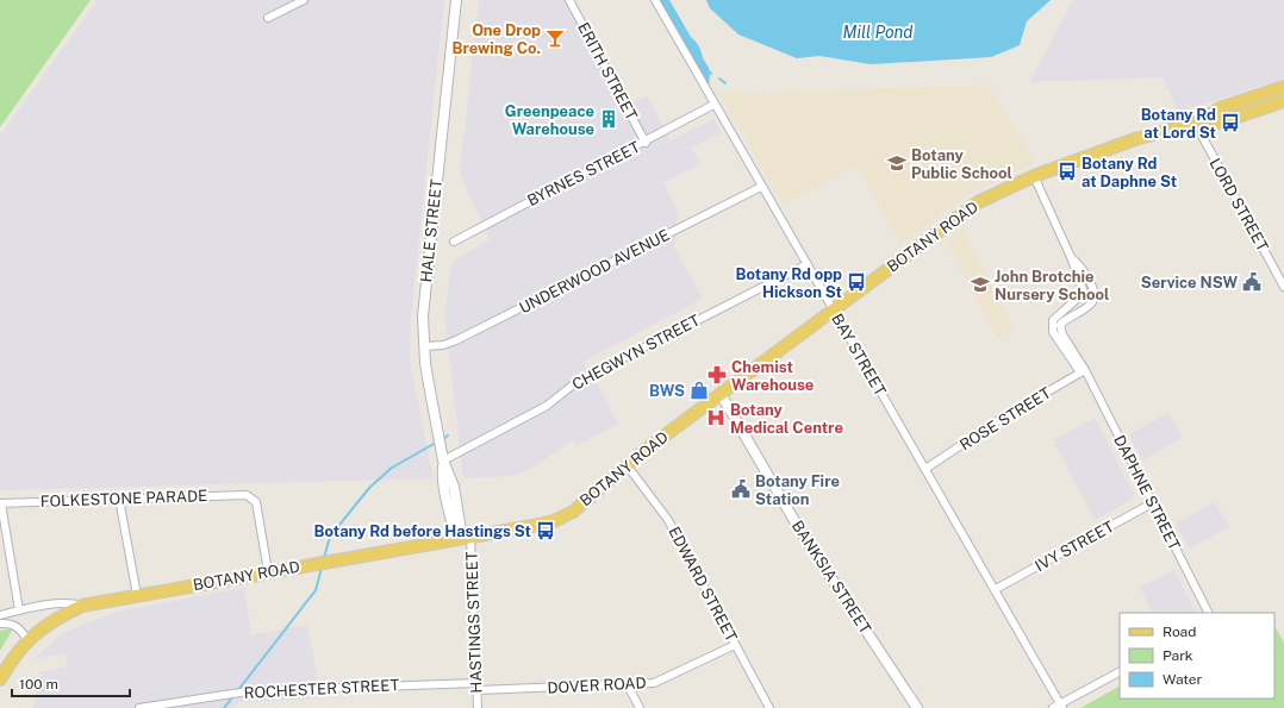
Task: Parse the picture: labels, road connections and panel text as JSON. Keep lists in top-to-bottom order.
{
  "streets": {
    "main road": ["BOTANY ROAD"],
    "street": [
      "ERITH STREET",
      "BYRNES STREET",
      "LORD STREET",
      "HALE STREET",
      "UNDERWOOD AVENUE",
      "CHEGWYN STREET",
      "BAY STREET",
      "ROSE STREET",
      "DAPHNE STREET",
      "FOLKESTONE PARADE",
      "IVY STREET",
      "BANKSIA STREET",
      "EDWARD STREET",
      "HASTINGS STREET",
      "DOVER ROAD",
      "ROCHESTER STREET"
    ]
  },
  "crossings": [
    ["ERITH STREET", "BYRNES STREET"],
    ["BYRNES STREET", "BAY STREET"],
    ["LORD STREET", "BOTANY ROAD"],
    ["HALE STREET", "BOTANY ROAD"],
    ["HALE STREET", "UNDERWOOD AVENUE"],
    ["HALE STREET", "CHEGWYN STREET"],
    ["HALE STREET", "HASTINGS STREET"],
    ["BOTANY ROAD", "BAY STREET"],
    ["BOTANY ROAD", "DAPHNE STREET"],
    ["BOTANY ROAD", "FOLKESTONE PARADE"],
    ["BOTANY ROAD", "BANKSIA STREET"],
    ["BOTANY ROAD", "EDWARD STREET"],
    ["BOTANY ROAD", "HASTINGS STREET"],
    ["UNDERWOOD AVENUE", "BAY STREET"],
    ["CHEGWYN STREET", "BAY STREET"],
    ["BAY STREET", "ROSE STREET"],
    ["BAY STREET", "IVY STREET"],
    ["ROSE STREET", "DAPHNE STREET"],
    ["DAPHNE STREET", "IVY STREET"],
    ["EDWARD STREET", "DOVER ROAD"],
    ["HASTINGS STREET", "DOVER ROAD"],
    ["HASTINGS STREET", "ROCHESTER STREET"],
    ["DOVER ROAD", "ROCHESTER STREET"]
  ],
  "water": ["Mill Pond"],
  "places": {
    "bar": ["One Drop Brewing Co."],
    "building": ["Greenpeace Warehouse"],
    "bus stop": [
      "Botany Rd at Lord St",
      "Botany Rd at Daphne St",
      "Botany Rd opp Hickson St",
      "Botany Rd before Hastings St"
    ],
    "school or university": ["Botany Public School", "John Brotchie Nursery School"],
    "public building": ["Service NSW", "Botany Fire Station"],
    "pharmacy": ["Chemist Warehouse"],
    "shop": ["BWS"],
    "hospital": ["Botany Medical Centre"]
  },
  "legend": ["Road", "Park", "Water"],
  "scale_bar": "100 m"
}
